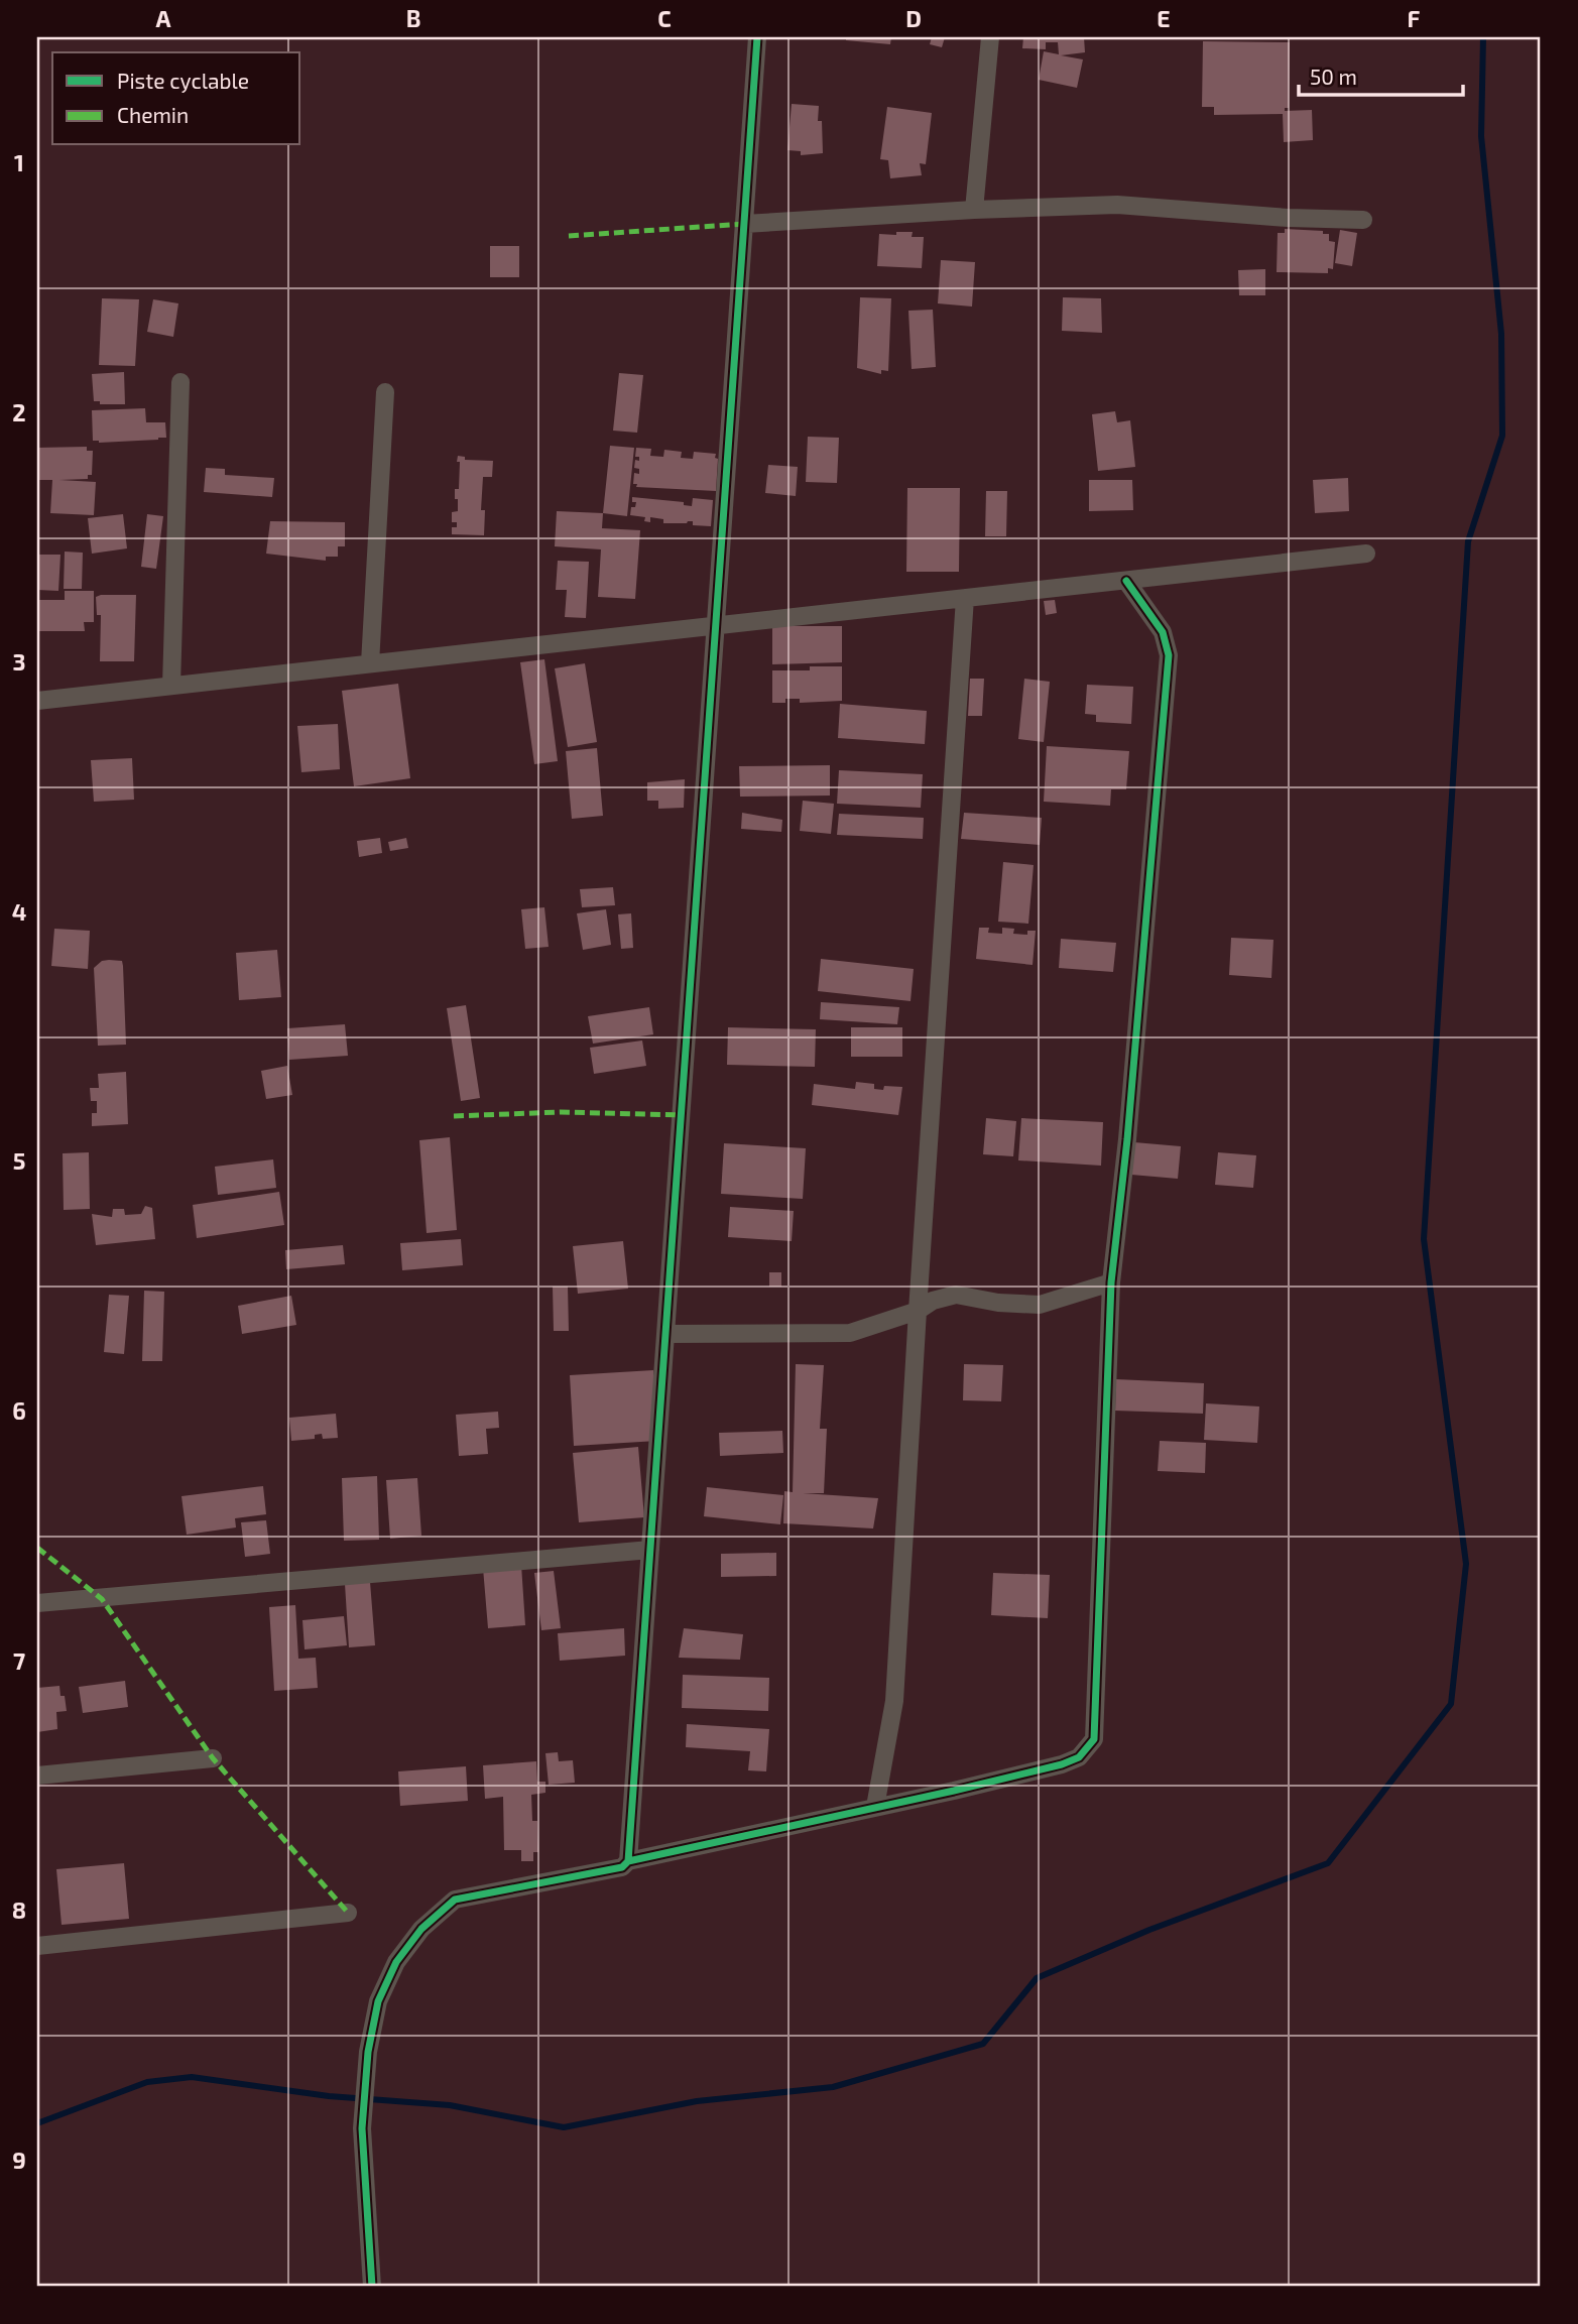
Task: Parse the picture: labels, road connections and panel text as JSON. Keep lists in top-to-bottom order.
{
  "legend": ["Piste cyclable", "Chemin"],
  "scale_bar": "50 m",
  "grid": {
    "columns": [
      "A",
      "B",
      "C",
      "D",
      "E",
      "F"
    ],
    "rows": [
      "1",
      "2",
      "3",
      "4",
      "5",
      "6",
      "7",
      "8",
      "9"
    ]
  }
}
